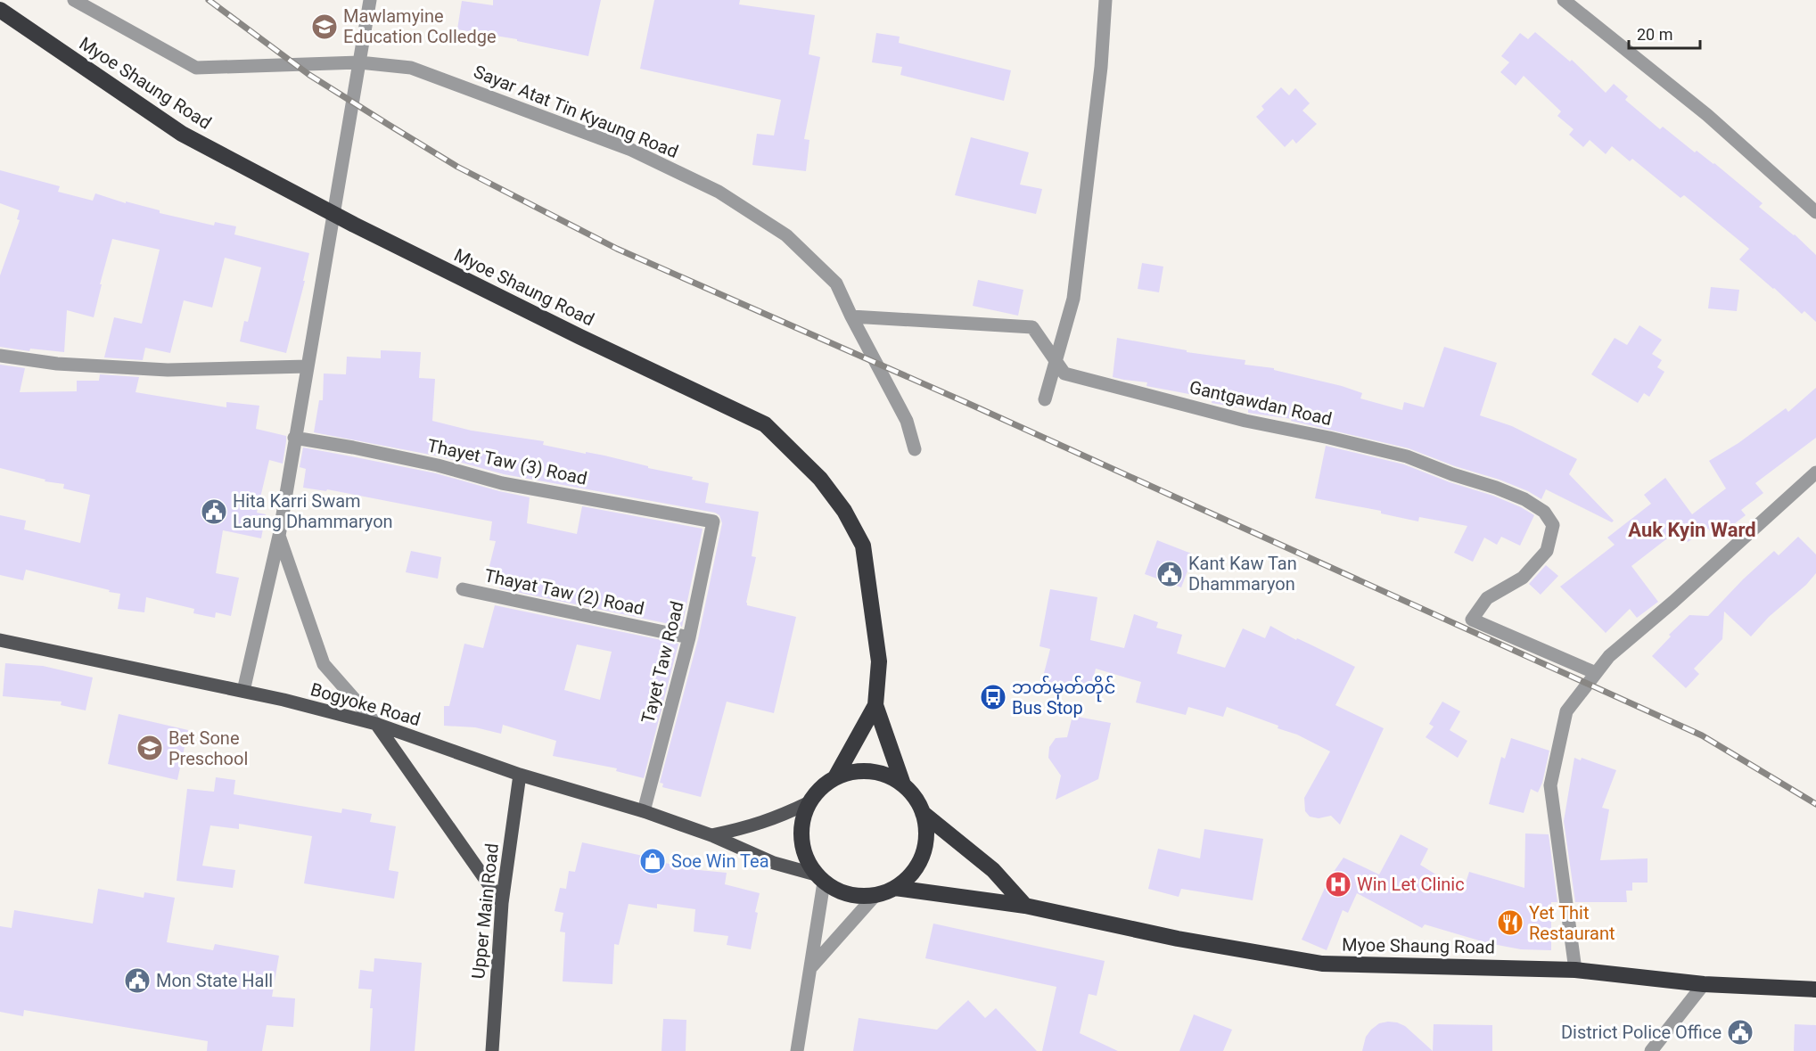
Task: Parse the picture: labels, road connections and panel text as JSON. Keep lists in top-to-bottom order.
{
  "streets": {
    "highway": ["Myoe Shaung Road"],
    "main road": ["Bogyoke Road", "Upper Main Road"],
    "street": [
      "Sayar Atat Tin Kyaung Road",
      "Gantgawdan Road",
      "Thayet Taw (3) Road",
      "Thayat Taw (2) Road",
      "Tayet Taw Road"
    ]
  },
  "crossings": [
    ["Myoe Shaung Road", "Bogyoke Road"],
    ["Sayar Atat Tin Kyaung Road", "Gantgawdan Road"],
    ["Thayet Taw (3) Road", "Tayet Taw Road"],
    ["Thayat Taw (2) Road", "Tayet Taw Road"],
    ["Tayet Taw Road", "Bogyoke Road"],
    ["Bogyoke Road", "Upper Main Road"]
  ],
  "districts": ["Auk Kyin Ward"],
  "places": {
    "school or university": ["Mawlamyine Education Colledge", "Bet Sone Preschool"],
    "public building": [
      "Hita Karri Swam Laung Dhammaryon",
      "Kant Kaw Tan Dhammaryon",
      "Mon State Hall",
      "District Police Office"
    ],
    "bus stop": ["ဘတ်မှတ်တိုင် Bus Stop"],
    "shop": ["Soe Win Tea"],
    "hospital": ["Win Let Clinic"],
    "restaurant": ["Yet Thit Restaurant"]
  },
  "scale_bar": "20 m"
}
